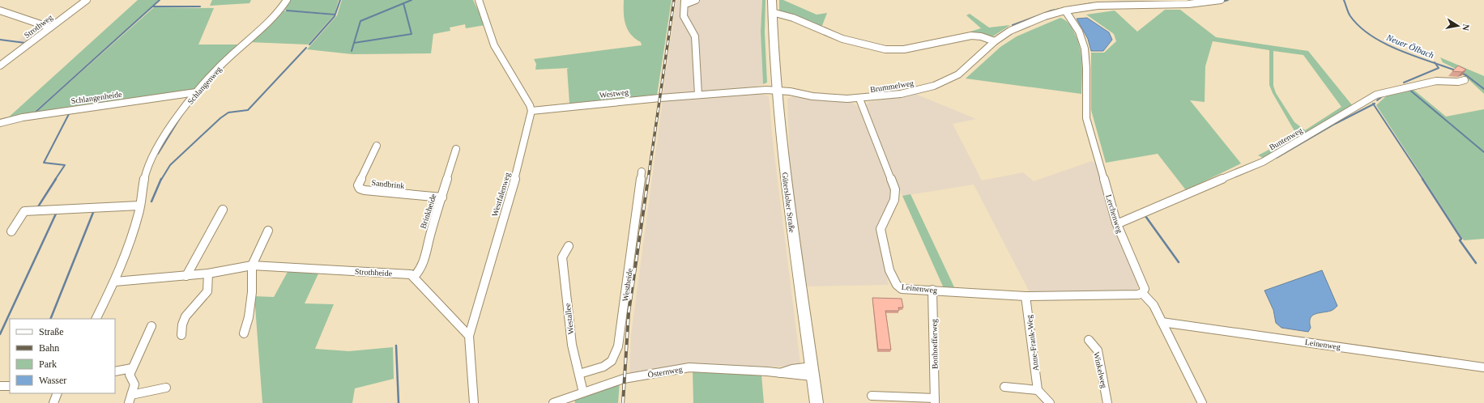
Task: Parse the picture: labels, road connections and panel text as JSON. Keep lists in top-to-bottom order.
{
  "streets": {
    "main road": ["Gütersloher Straße"],
    "street": [
      "Strothweg",
      "Schlangenweg",
      "Brummelweg",
      "Westweg",
      "Schlangenheide",
      "Buntenweg",
      "Sandbrink",
      "Westfalenweg",
      "Brinkheide",
      "Lerchenweg",
      "Strothheide",
      "Westheide",
      "Leinenweg",
      "Westallee",
      "Anne-Frank-Weg",
      "Bonhoefferweg",
      "Winkelweg",
      "Östernweg"
    ]
  },
  "crossings": [
    ["Schlangenweg", "Schlangenheide"],
    ["Schlangenweg", "Strothheide"],
    ["Brummelweg", "Westweg"],
    ["Brummelweg", "Gütersloher Straße"],
    ["Brummelweg", "Lerchenweg"],
    ["Brummelweg", "Leinenweg"],
    ["Westweg", "Westfalenweg"],
    ["Westweg", "Gütersloher Straße"],
    ["Buntenweg", "Lerchenweg"],
    ["Sandbrink", "Brinkheide"],
    ["Gütersloher Straße", "Östernweg"],
    ["Brinkheide", "Strothheide"],
    ["Lerchenweg", "Leinenweg"],
    ["Westheide", "Westallee"],
    ["Leinenweg", "Anne-Frank-Weg"],
    ["Leinenweg", "Bonhoefferweg"],
    ["Westallee", "Östernweg"]
  ],
  "water": ["Neuer Ölbach"],
  "legend": [
    "Straße",
    "Bahn",
    "Park",
    "Wasser"
  ],
  "north": "right"
}
